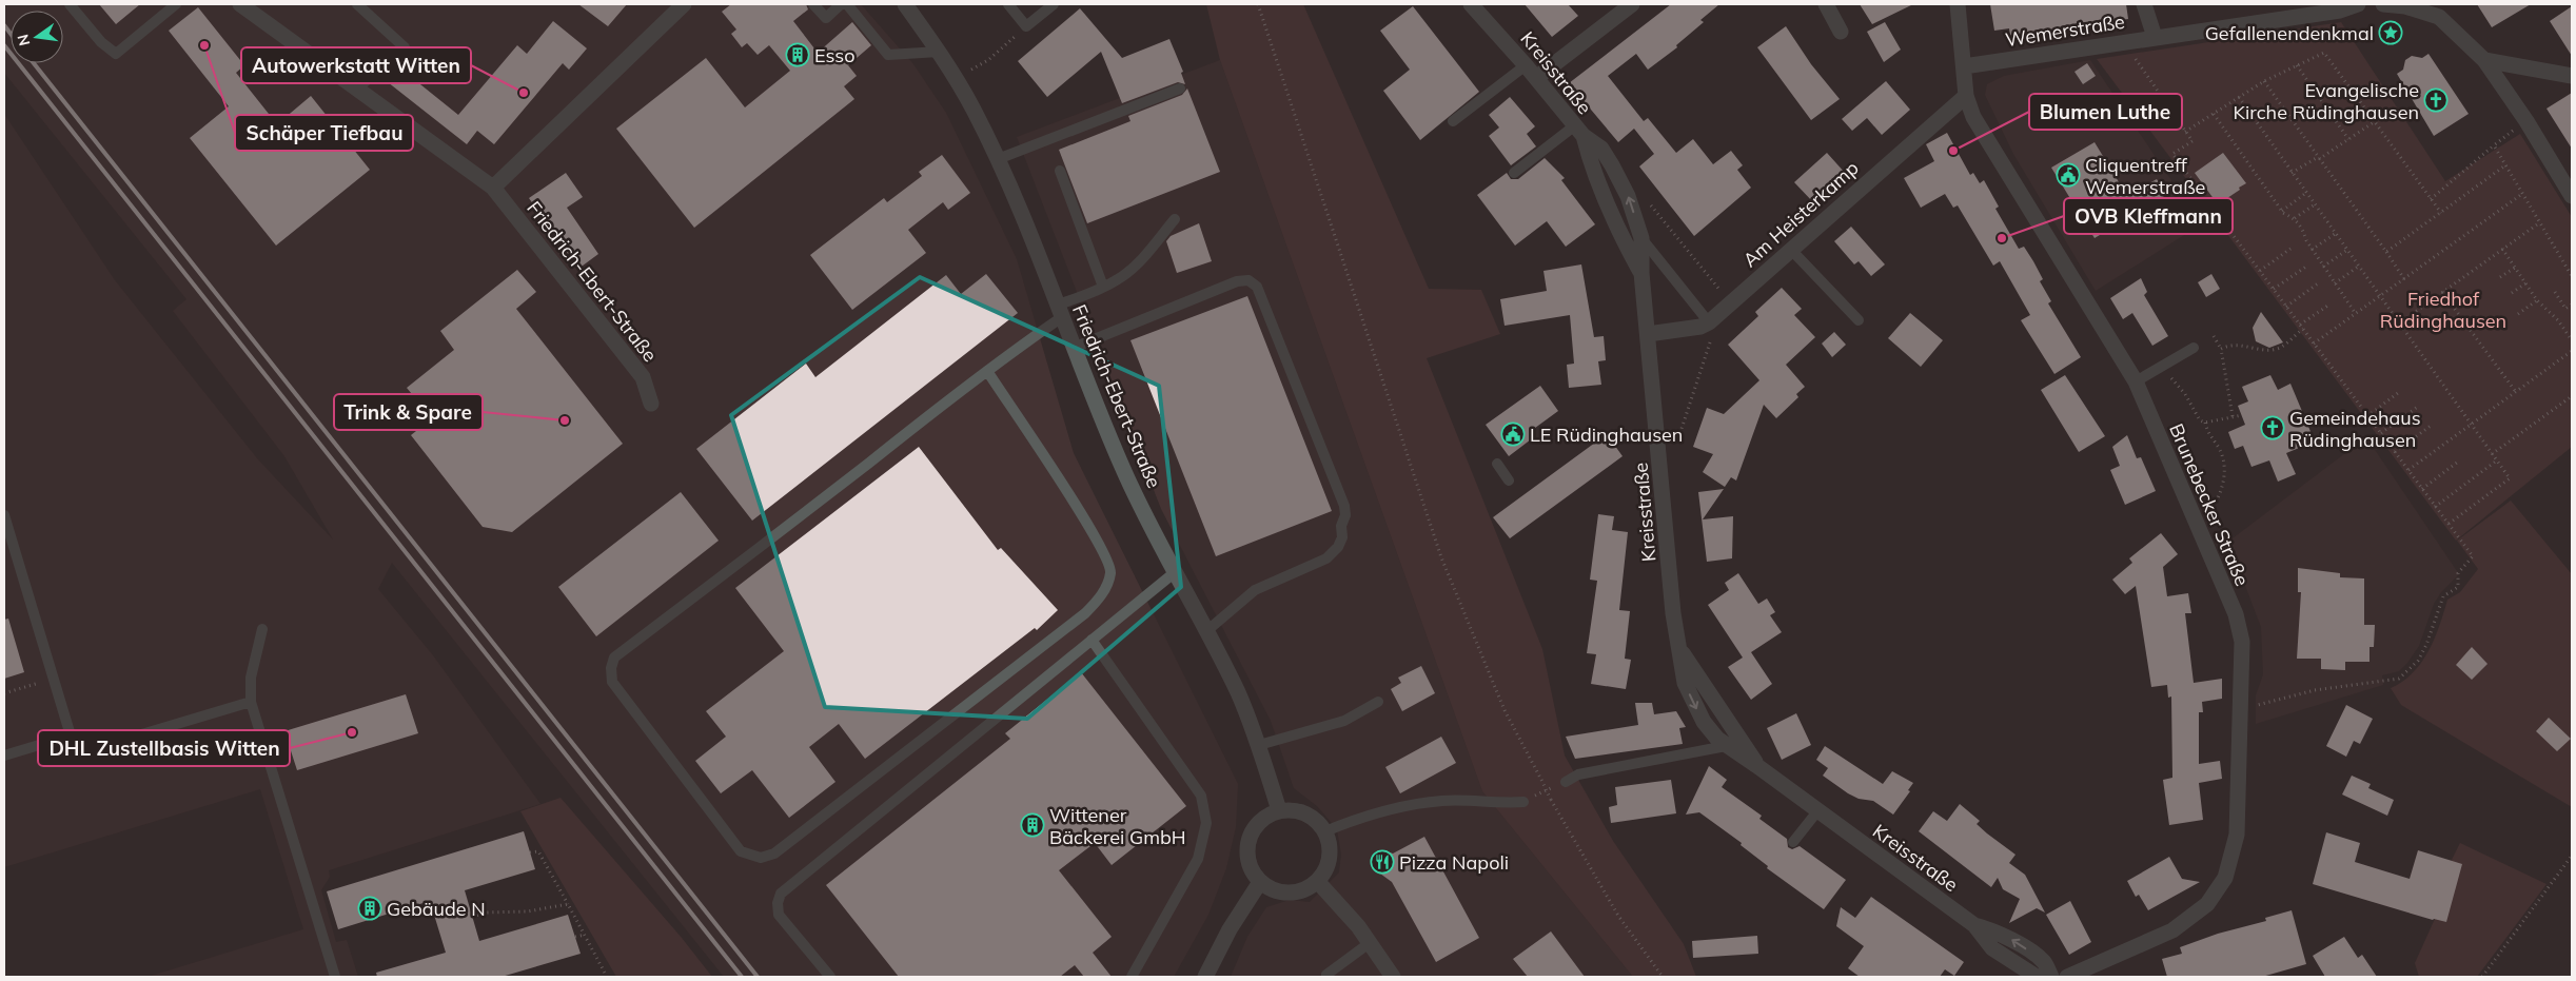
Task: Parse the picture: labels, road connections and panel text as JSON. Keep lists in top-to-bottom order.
{
  "streets": {
    "street": [
      "Wemerstraße",
      "Kreisstraße",
      "Am Heisterkamp",
      "Friedrich-Ebert-Straße",
      "Brunebecker Straße"
    ]
  },
  "crossings": [
    ["Wemerstraße", "Brunebecker Straße"],
    ["Am Heisterkamp", "Brunebecker Straße"]
  ],
  "parks": ["Friedhof Rüdinghausen"],
  "places": {
    "place": ["Gefallenendenkmal"],
    "other": [
      "Schäper Tiefbau",
      "Autowerkstatt Witten",
      "Blumen Luthe",
      "OVB Kleffmann",
      "Trink & Spare",
      "DHL Zustellbasis Witten"
    ],
    "building": ["Esso", "Wittener Bäckerei GmbH", "Gebäude N"],
    "church": ["Evangelische Kirche Rüdinghausen", "Gemeindehaus Rüdinghausen"],
    "public building": ["Cliquentreff Wemerstraße", "LE Rüdinghausen"],
    "restaurant": ["Pizza Napoli"]
  },
  "north": "left"
}
